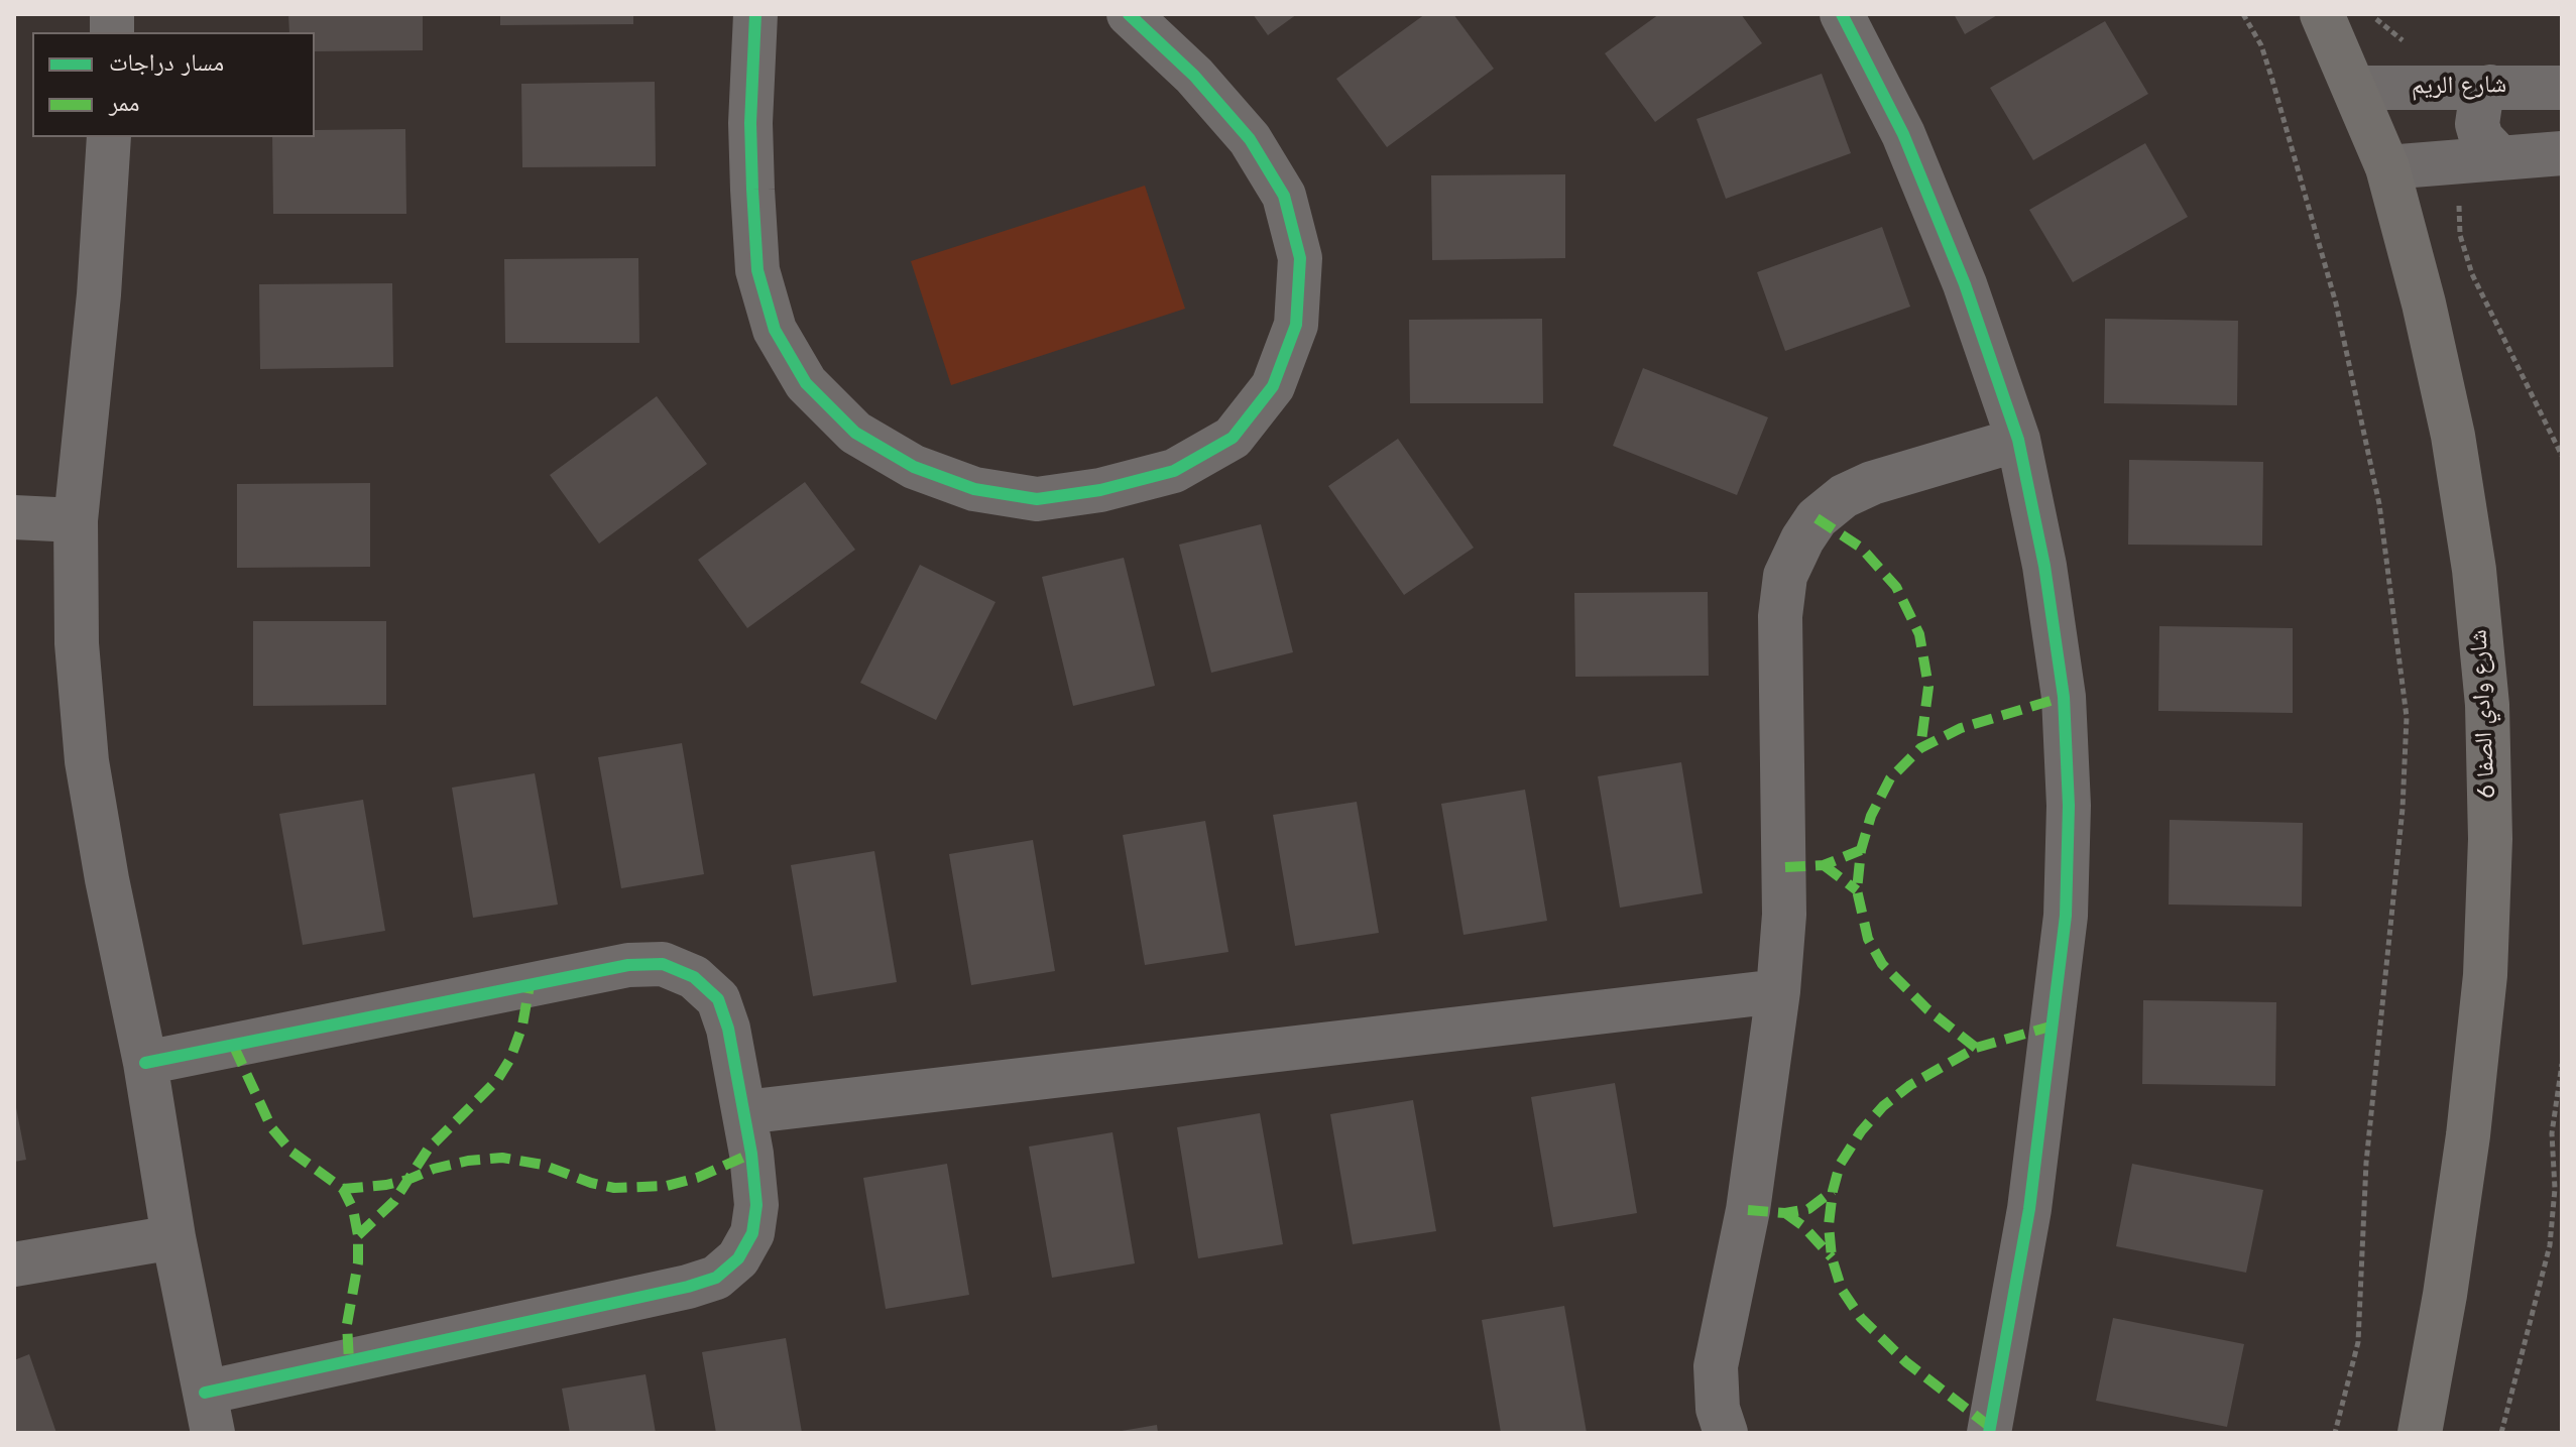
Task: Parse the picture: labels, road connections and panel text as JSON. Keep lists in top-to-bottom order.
{
  "streets": {
    "main road": ["شارع وادي الصفا 6"],
    "street": ["شارع الريم"]
  },
  "crossings": [
    ["شارع الريم", "شارع وادي الصفا 6"]
  ],
  "legend": ["مسار دراجات", "ممر"]
}
